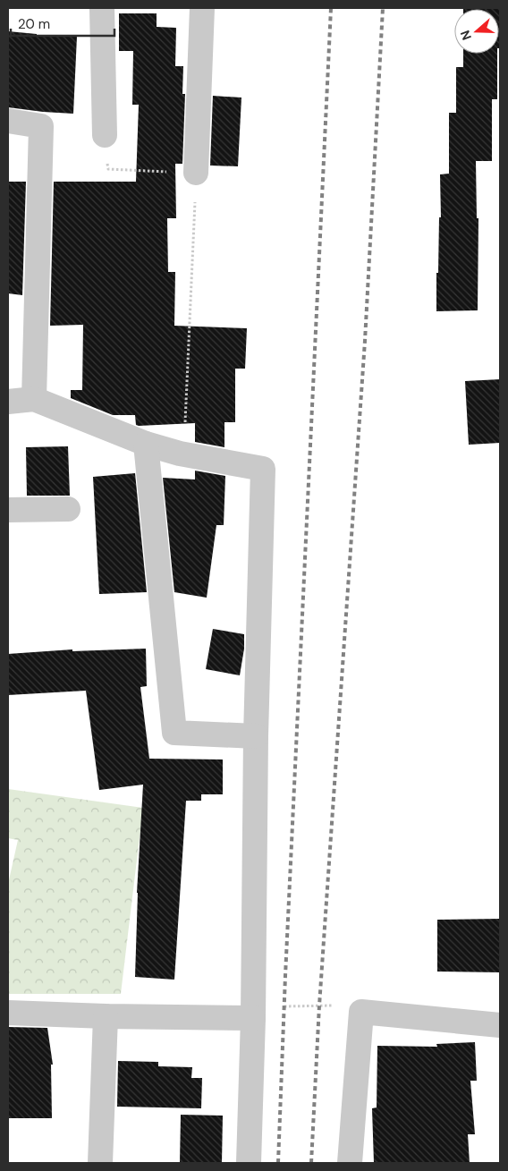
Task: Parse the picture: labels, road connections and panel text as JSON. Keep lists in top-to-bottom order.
{
  "scale_bar": "20 m",
  "north": "left"
}
